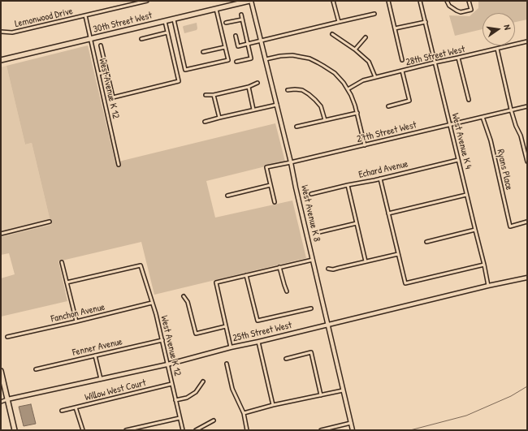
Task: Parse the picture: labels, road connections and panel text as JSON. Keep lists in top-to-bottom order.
{
  "streets": {
    "main road": ["30th Street West"],
    "street": [
      "Lemonwood Drive",
      "28th Street West",
      "West Avenue K 12",
      "27th Street West",
      "West Avenue K 4",
      "Echard Avenue",
      "Ryans Place",
      "West Avenue K 8",
      "Fanchon Avenue",
      "25th Street West",
      "Fenner Avenue",
      "Willow West Court"
    ]
  },
  "crossings": [
    ["Lemonwood Drive", "West Avenue K 12"],
    ["30th Street West", "West Avenue K 12"],
    ["30th Street West", "West Avenue K 8"],
    ["28th Street West", "West Avenue K 4"],
    ["West Avenue K 12", "Fanchon Avenue"],
    ["West Avenue K 12", "25th Street West"],
    ["West Avenue K 12", "Fenner Avenue"],
    ["West Avenue K 12", "Willow West Court"],
    ["27th Street West", "West Avenue K 4"],
    ["27th Street West", "Ryans Place"],
    ["27th Street West", "West Avenue K 8"],
    ["West Avenue K 4", "Echard Avenue"],
    ["West Avenue K 4", "25th Street West"],
    ["West Avenue K 8", "25th Street West"]
  ],
  "north": "right"
}
